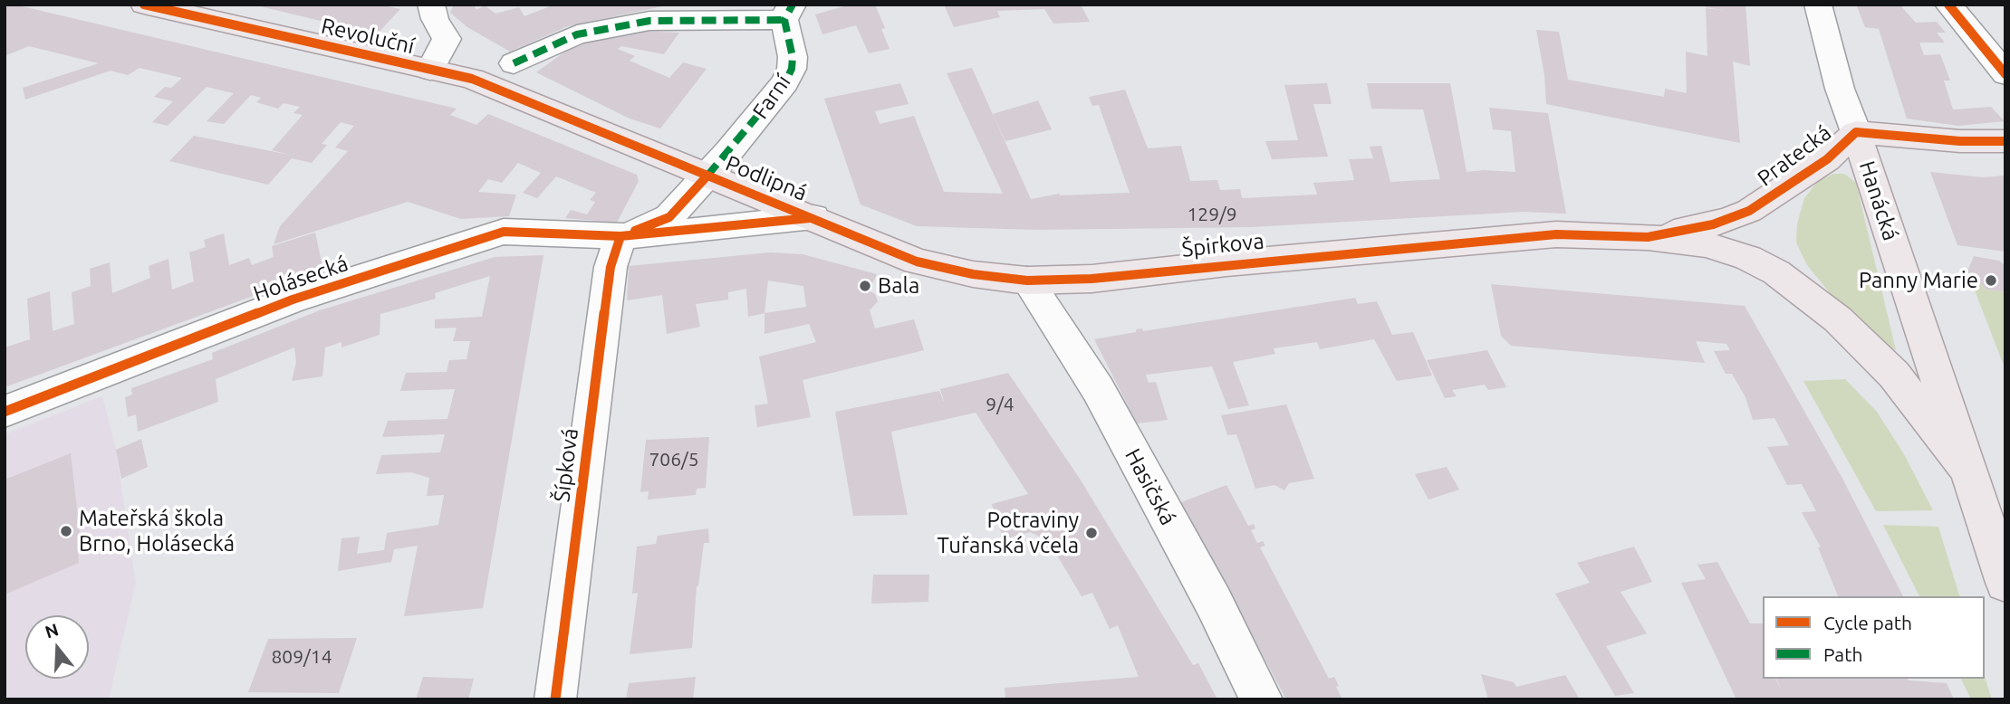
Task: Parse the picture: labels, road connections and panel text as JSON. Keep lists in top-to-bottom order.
{
  "streets": {
    "main road": [
      "Revoluční",
      "Pratecká",
      "Podlipná",
      "Hanácká",
      "Špirkova"
    ],
    "street": [
      "Farní",
      "Holásecká",
      "Šípková",
      "Hasičská"
    ]
  },
  "crossings": [
    ["Revoluční", "Podlipná"],
    ["Farní", "Podlipná"],
    ["Pratecká", "Hanácká"],
    ["Pratecká", "Špirkova"],
    ["Podlipná", "Špirkova"],
    ["Podlipná", "Holásecká"],
    ["Podlipná", "Šípková"],
    ["Hanácká", "Špirkova"],
    ["Špirkova", "Hasičská"],
    ["Holásecká", "Šípková"]
  ],
  "places": [
    "Panny Marie",
    "Bala",
    "Mateřská škola Brno, Holásecká",
    "Potraviny Tuřanská včela"
  ],
  "house_numbers": [
    "129/9",
    "9/4",
    "706/5",
    "809/14"
  ],
  "legend": ["Cycle path", "Path"],
  "north": "top"
}
